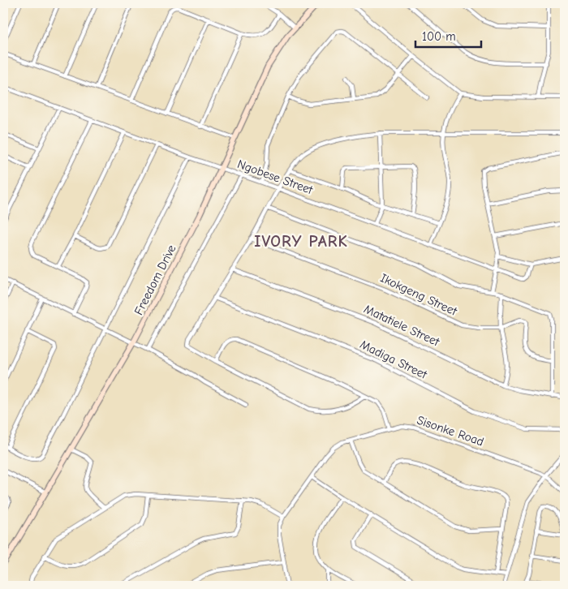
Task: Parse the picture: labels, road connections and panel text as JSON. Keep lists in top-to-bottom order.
{
  "streets": {
    "street": [
      "Ngobese Street",
      "Freedom Drive",
      "Ikokgeng Street",
      "Matatiele Street",
      "Madiga Street",
      "Sisonke Road"
    ]
  },
  "crossings": [
    ["Ngobese Street", "Freedom Drive"]
  ],
  "districts": ["IVORY PARK"],
  "scale_bar": "100 m"
}
